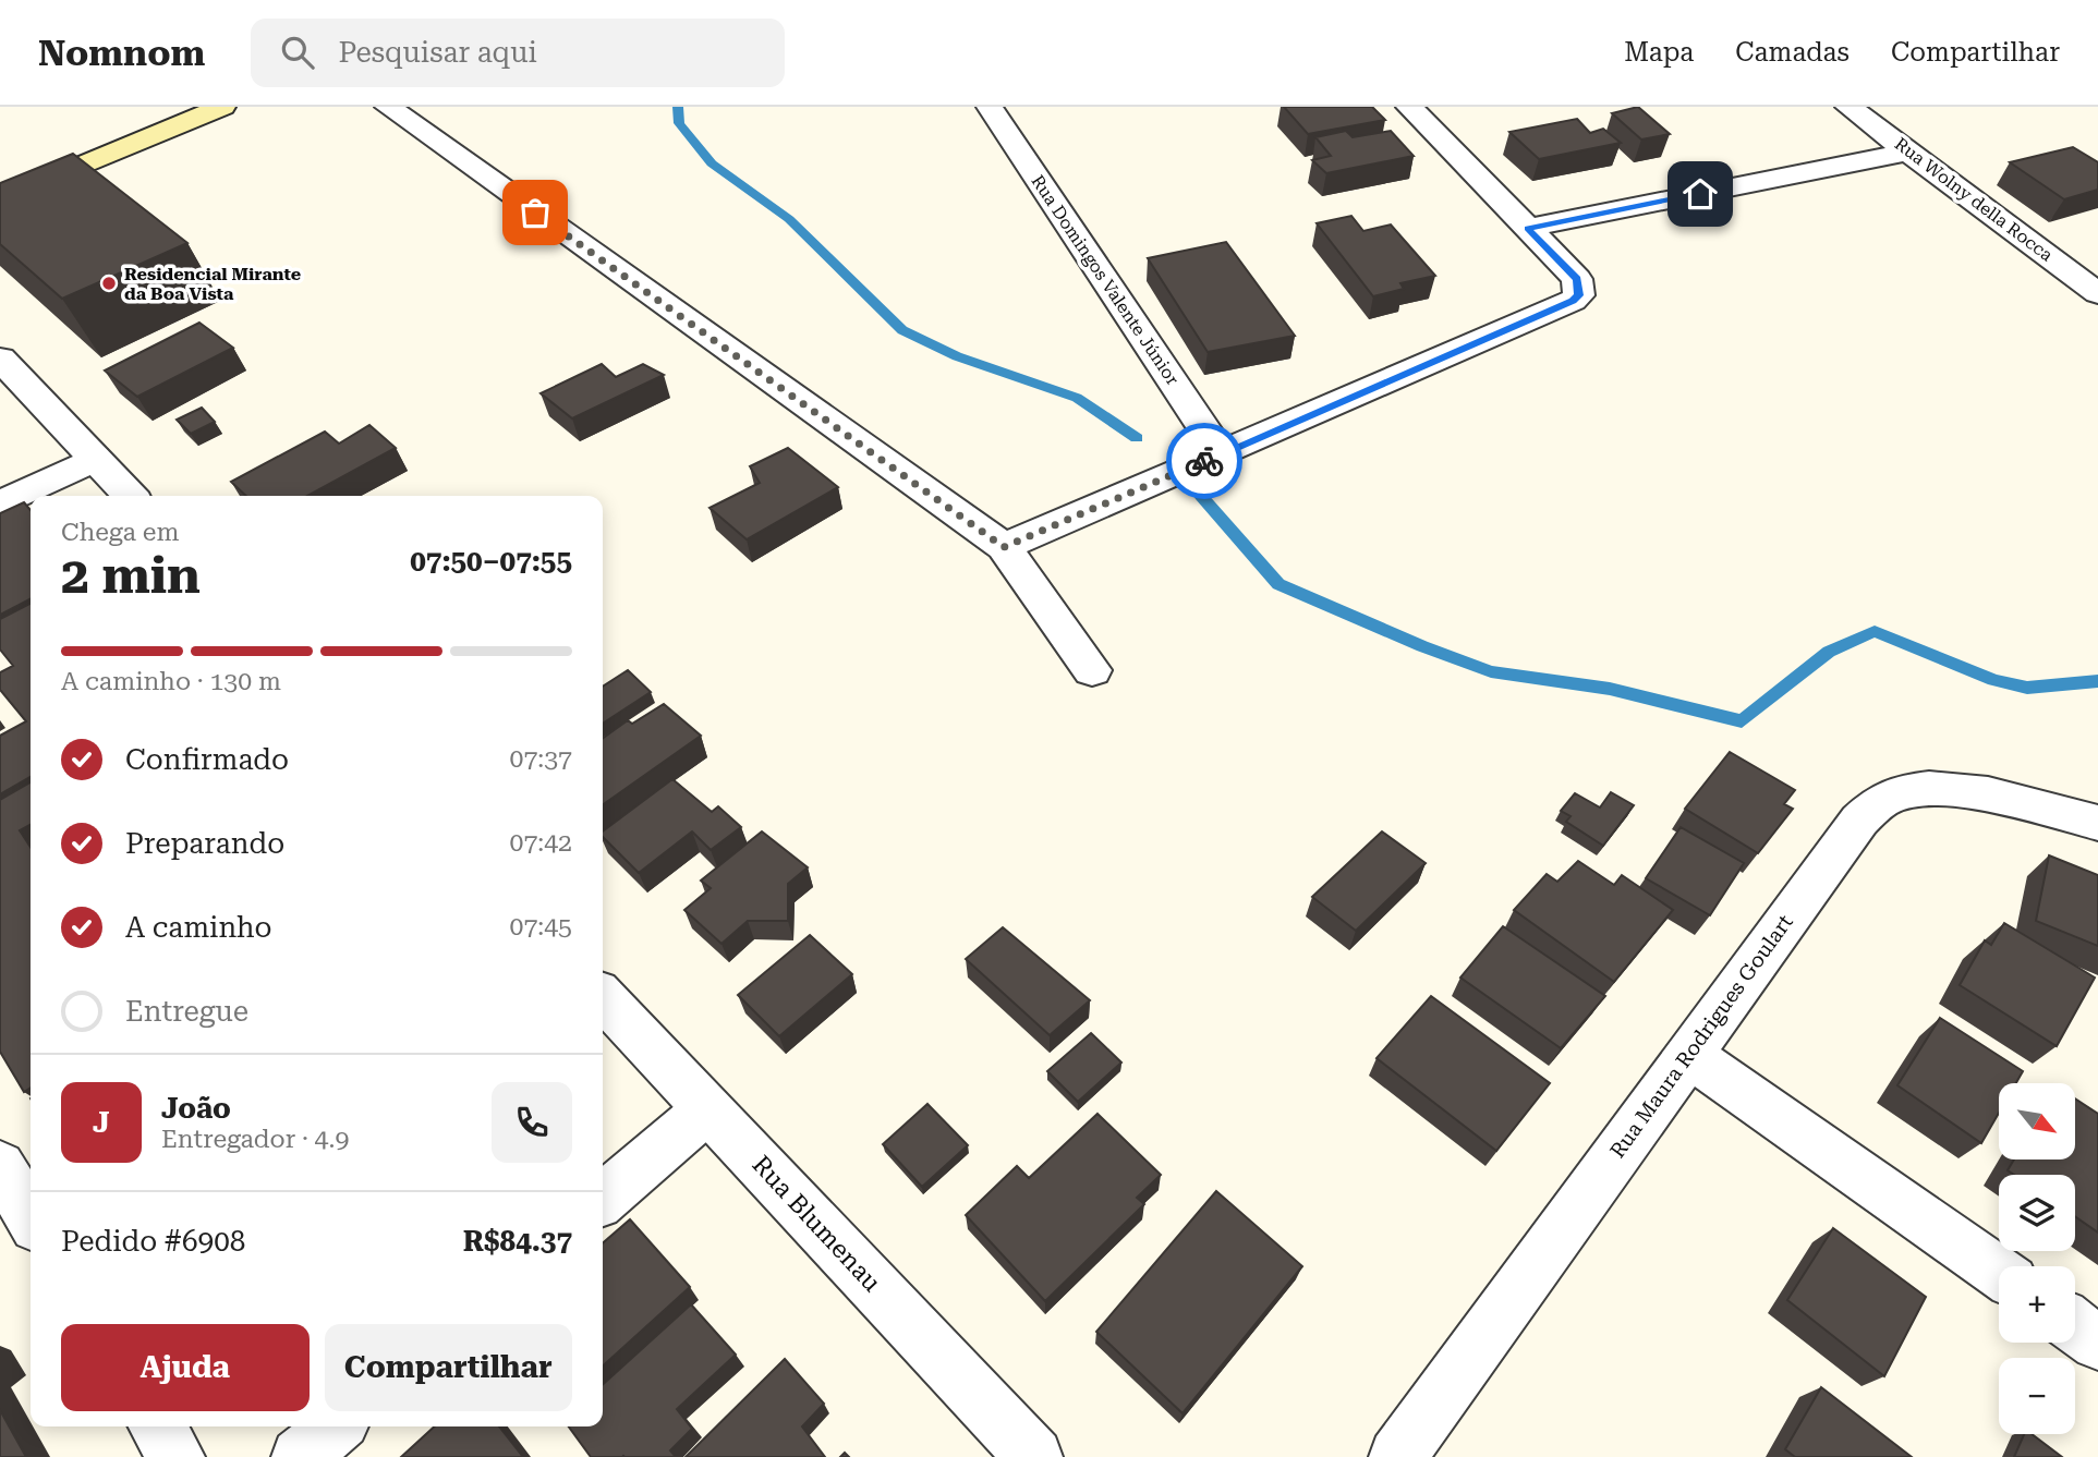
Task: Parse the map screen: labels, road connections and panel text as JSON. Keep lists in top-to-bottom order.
{
  "streets": {
    "street": [
      "Rua Wolny della Rocca",
      "Rua Domingos Valente Júnior",
      "Rua Maura Rodrigues Goulart",
      "Rua Blumenau"
    ]
  },
  "places": ["Residencial Mirante da Boa Vista"],
  "north": "bottom right",
  "page": {
    "header": "Nomnom",
    "search": "Pesquisar aqui",
    "nav": ["Mapa", "Camadas", "Compartilhar"],
    "heading": ["2 min", "Chega em", "07:50–07:55"],
    "panel": [
      "João",
      "Entregador · 4.9",
      "Pedido #6908",
      "R$84.37"
    ],
    "bar": "A caminho · 130 m",
    "list": [
      ["Confirmado", "07:37"],
      ["Preparando", "07:42"],
      ["A caminho", "07:45"],
      "Entregue"
    ],
    "round": "J",
    "map_buttons": ["+", "−"],
    "buttons": ["Ajuda", "Compartilhar"]
  }
}
